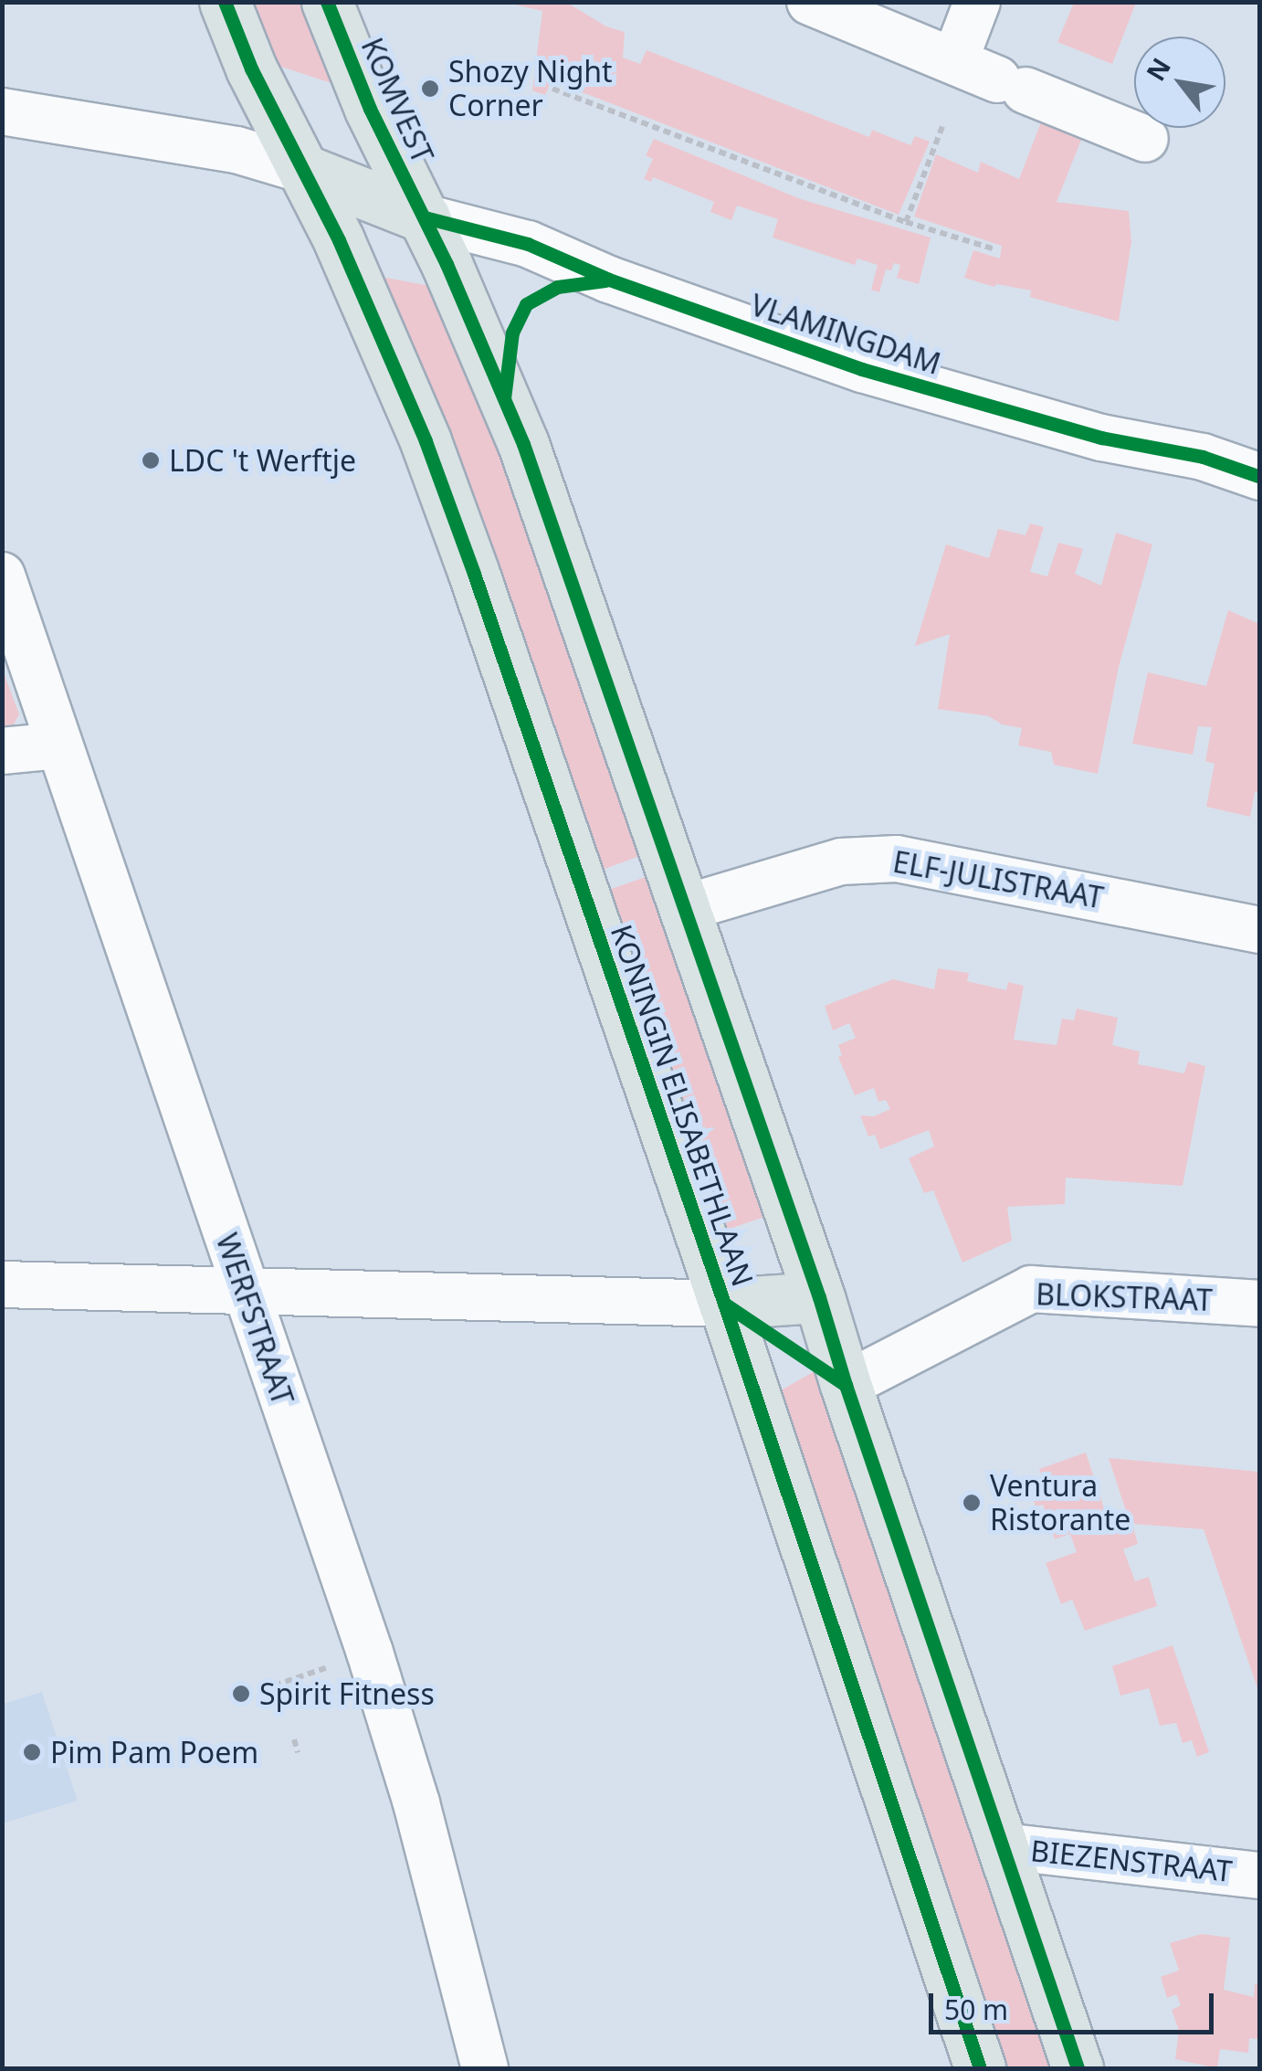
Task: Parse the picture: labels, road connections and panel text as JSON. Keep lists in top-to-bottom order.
{
  "streets": {
    "main road": ["KOMVEST", "KONINGIN ELISABETHLAAN"],
    "street": [
      "VLAMINGDAM",
      "ELF-JULISTRAAT",
      "BLOKSTRAAT",
      "WERFSTRAAT",
      "BIEZENSTRAAT"
    ]
  },
  "crossings": [
    ["KOMVEST", "VLAMINGDAM"]
  ],
  "places": [
    "Shozy Night Corner",
    "LDC 't Werftje",
    "Ventura Ristorante",
    "Spirit Fitness",
    "Pim Pam Poem"
  ],
  "scale_bar": "50 m",
  "north": "top left"
}
